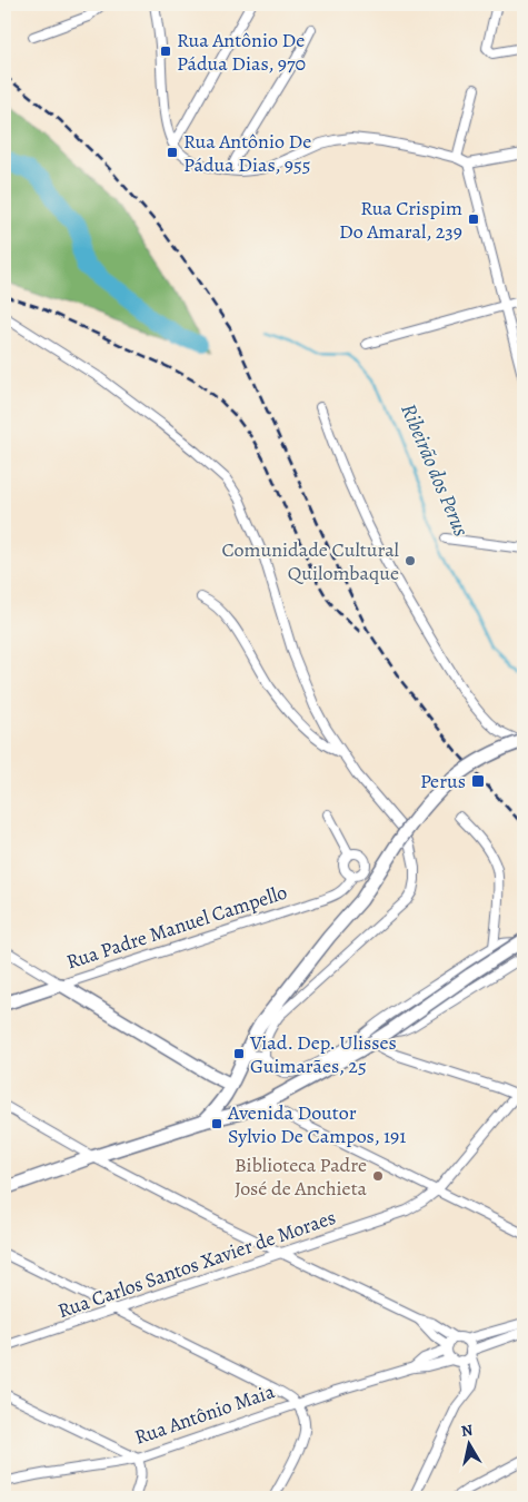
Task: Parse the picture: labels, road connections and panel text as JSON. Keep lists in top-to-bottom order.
{
  "streets": {
    "main road": ["Rua Padre Manuel Campello"],
    "street": ["Rua Carlos Santos Xavier de Moraes", "Rua Antônio Maia"]
  },
  "water": ["Ribeirão dos Perus"],
  "places": {
    "transit": [
      "Rua Antônio De Pádua Dias, 970",
      "Rua Antônio De Pádua Dias, 955",
      "Rua Crispim Do Amaral, 239",
      "Perus",
      "Viad. Dep. Ulisses Guimarães, 25",
      "Avenida Doutor Sylvio De Campos, 191"
    ],
    "other": ["Comunidade Cultural Quilombaque", "Biblioteca Padre José de Anchieta"]
  },
  "north": "top"
}
